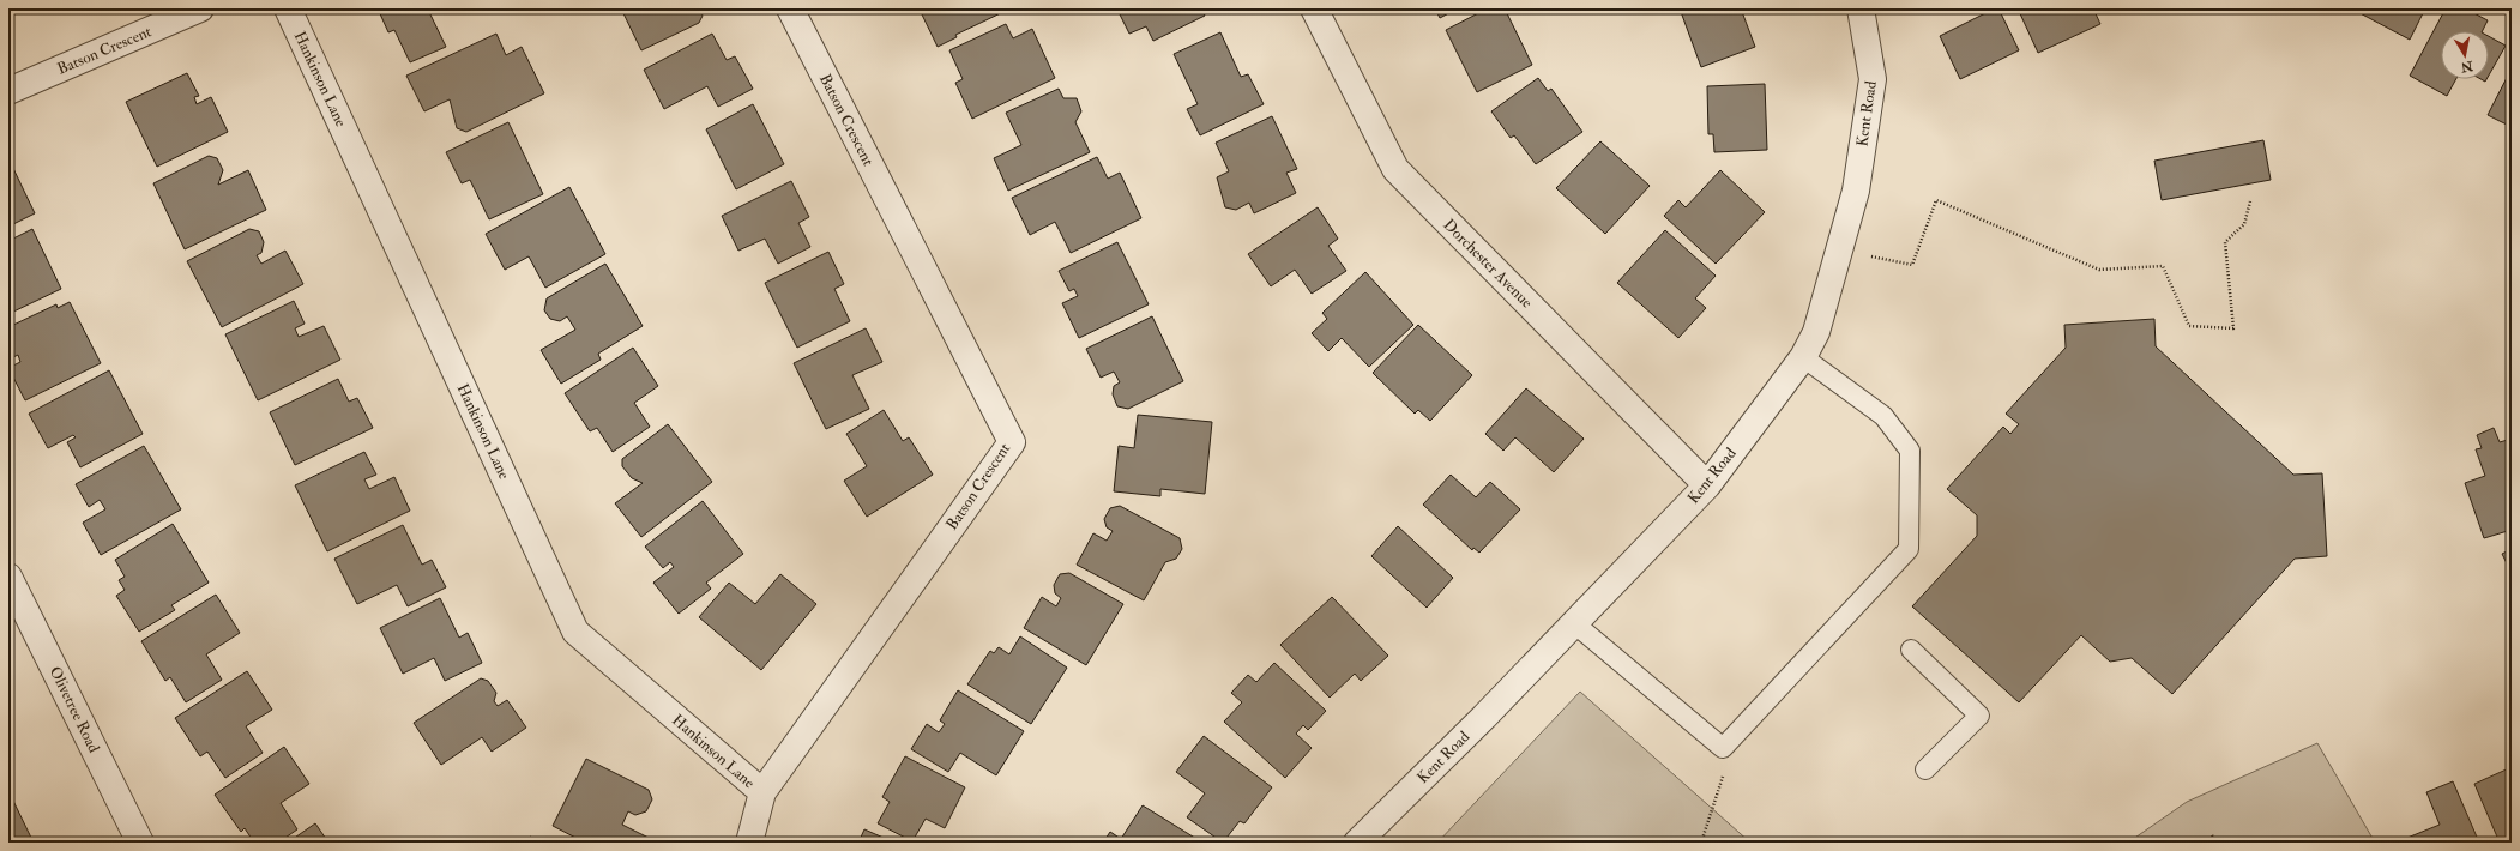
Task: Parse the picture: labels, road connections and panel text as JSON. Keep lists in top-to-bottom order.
{
  "streets": {
    "street": [
      "Batson Crescent",
      "Hankinson Lane",
      "Kent Road",
      "Dorchester Avenue",
      "Olivetree Road"
    ]
  },
  "crossings": [
    ["Batson Crescent", "Hankinson Lane"],
    ["Kent Road", "Dorchester Avenue"]
  ],
  "north": "bottom"
}
